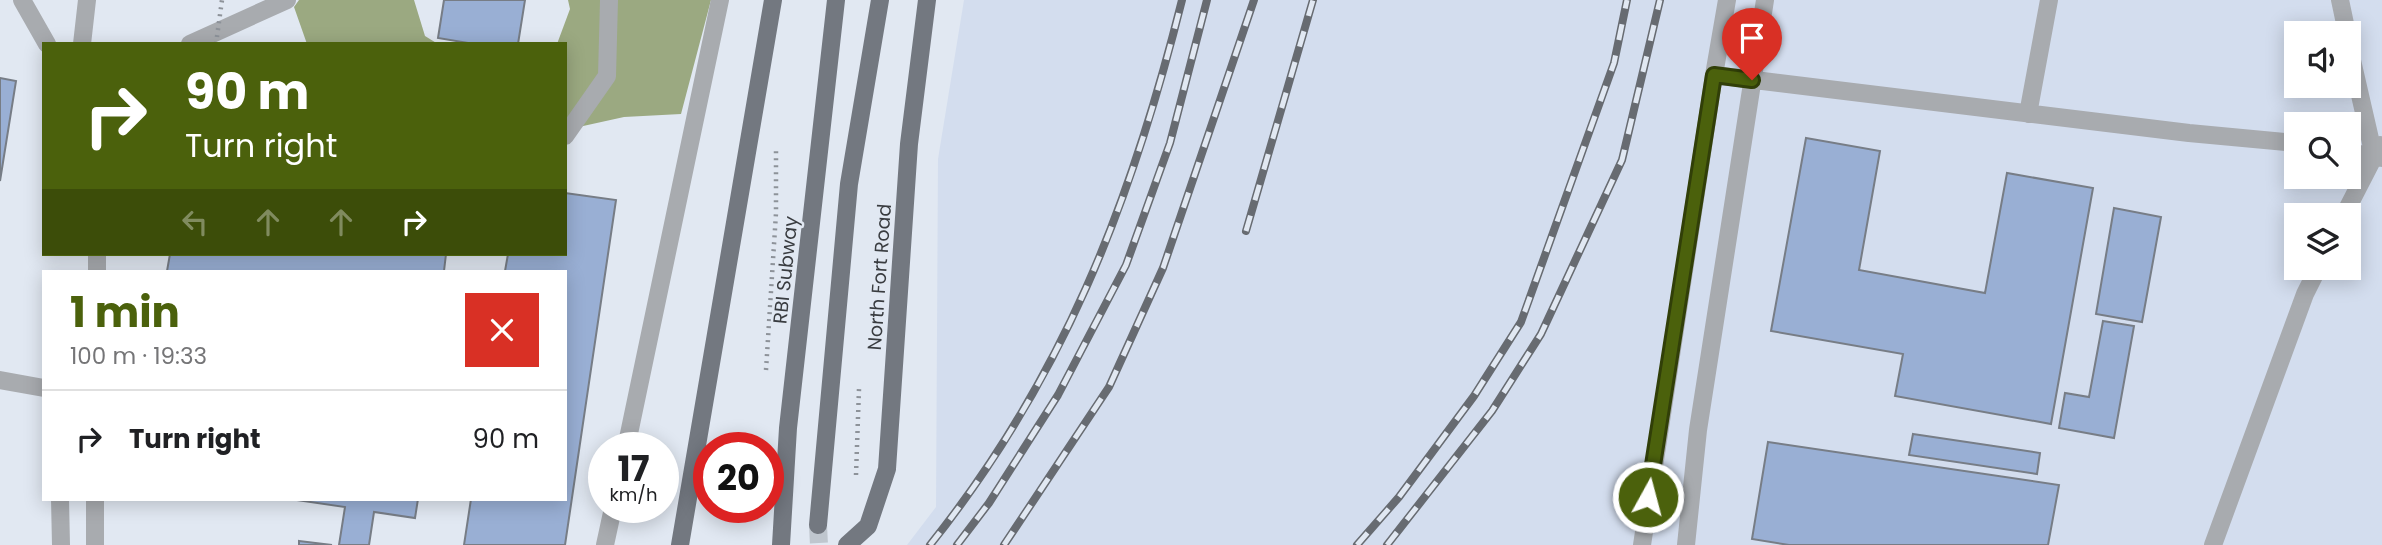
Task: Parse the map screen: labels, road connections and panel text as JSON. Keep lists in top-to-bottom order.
{
  "streets": {
    "main road": ["RBI Subway", "North Fort Road"]
  },
  "page": {
    "turn": ["90 m", "Turn right"],
    "heading": ["1 min", "100 m · 19:33"],
    "list": [
      {
        "name": "Turn right",
        "value": "90 m"
      }
    ],
    "speed": "17 km/h",
    "limit": "20"
  }
}
